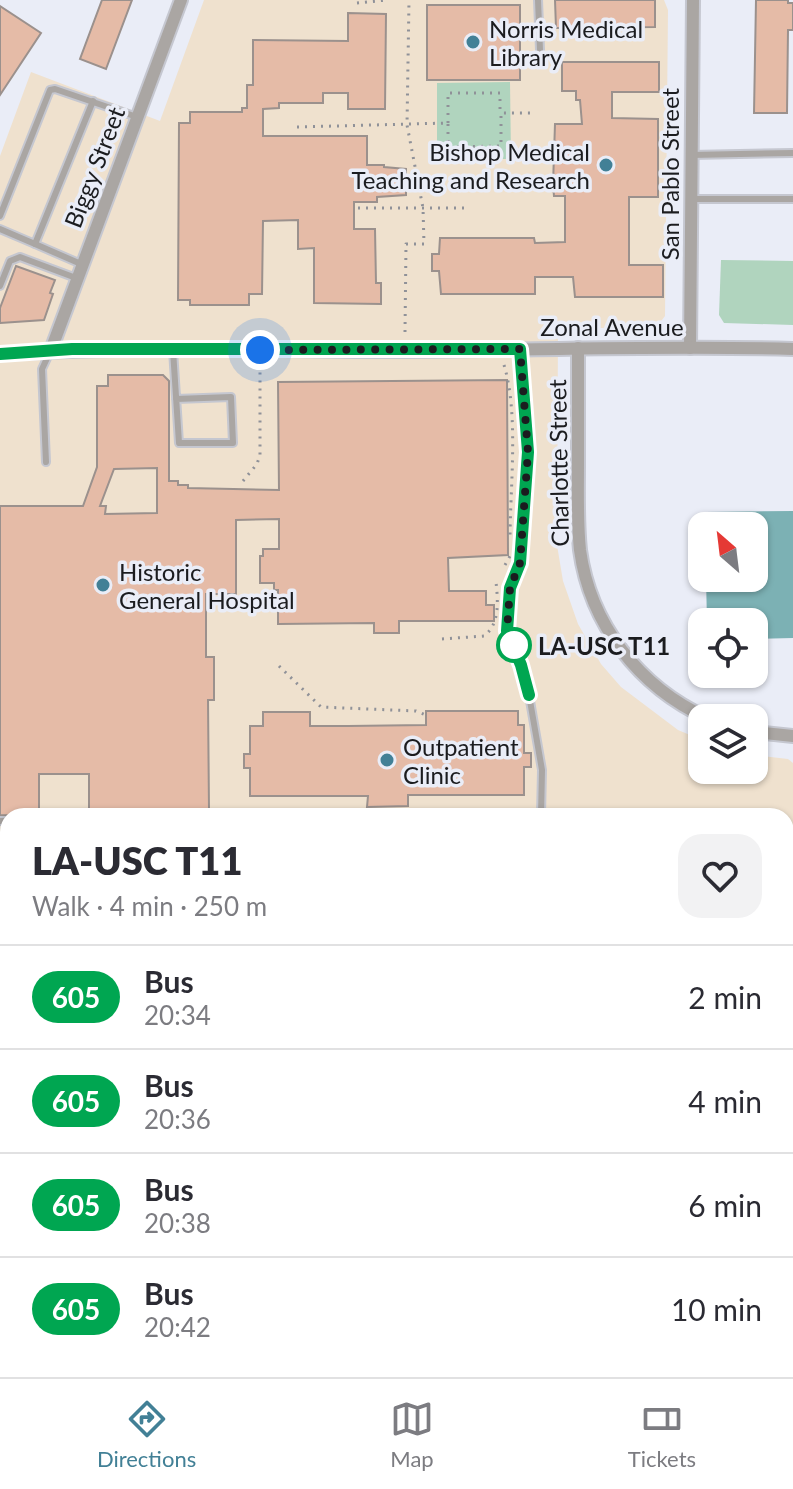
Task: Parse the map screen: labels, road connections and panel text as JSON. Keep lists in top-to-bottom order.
{
  "streets": {
    "street": [
      "Biggy Street",
      "San Pablo Street",
      "Zonal Avenue",
      "Charlotte Street"
    ]
  },
  "crossings": [
    ["Biggy Street", "Zonal Avenue"],
    ["San Pablo Street", "Zonal Avenue"],
    ["Zonal Avenue", "Charlotte Street"]
  ],
  "places": [
    "Norris Medical Library",
    "Bishop Medical Teaching and Research",
    "Historic General Hospital",
    "LA-USC T11",
    "Outpatient Clinic"
  ],
  "lines": ["bus line 605"],
  "north": "top left",
  "page": {
    "heading": ["LA-USC T11", "Walk · 4 min · 250 m"],
    "list": [
      {
        "mark": "605",
        "name": "Bus",
        "note": "20:34",
        "value": "2 min"
      },
      {
        "mark": "605",
        "name": "Bus",
        "note": "20:36",
        "value": "4 min"
      },
      {
        "mark": "605",
        "name": "Bus",
        "note": "20:38",
        "value": "6 min"
      },
      {
        "mark": "605",
        "name": "Bus",
        "note": "20:42",
        "value": "10 min"
      }
    ],
    "tabs": ["Directions", "Map", "Tickets"]
  }
}
